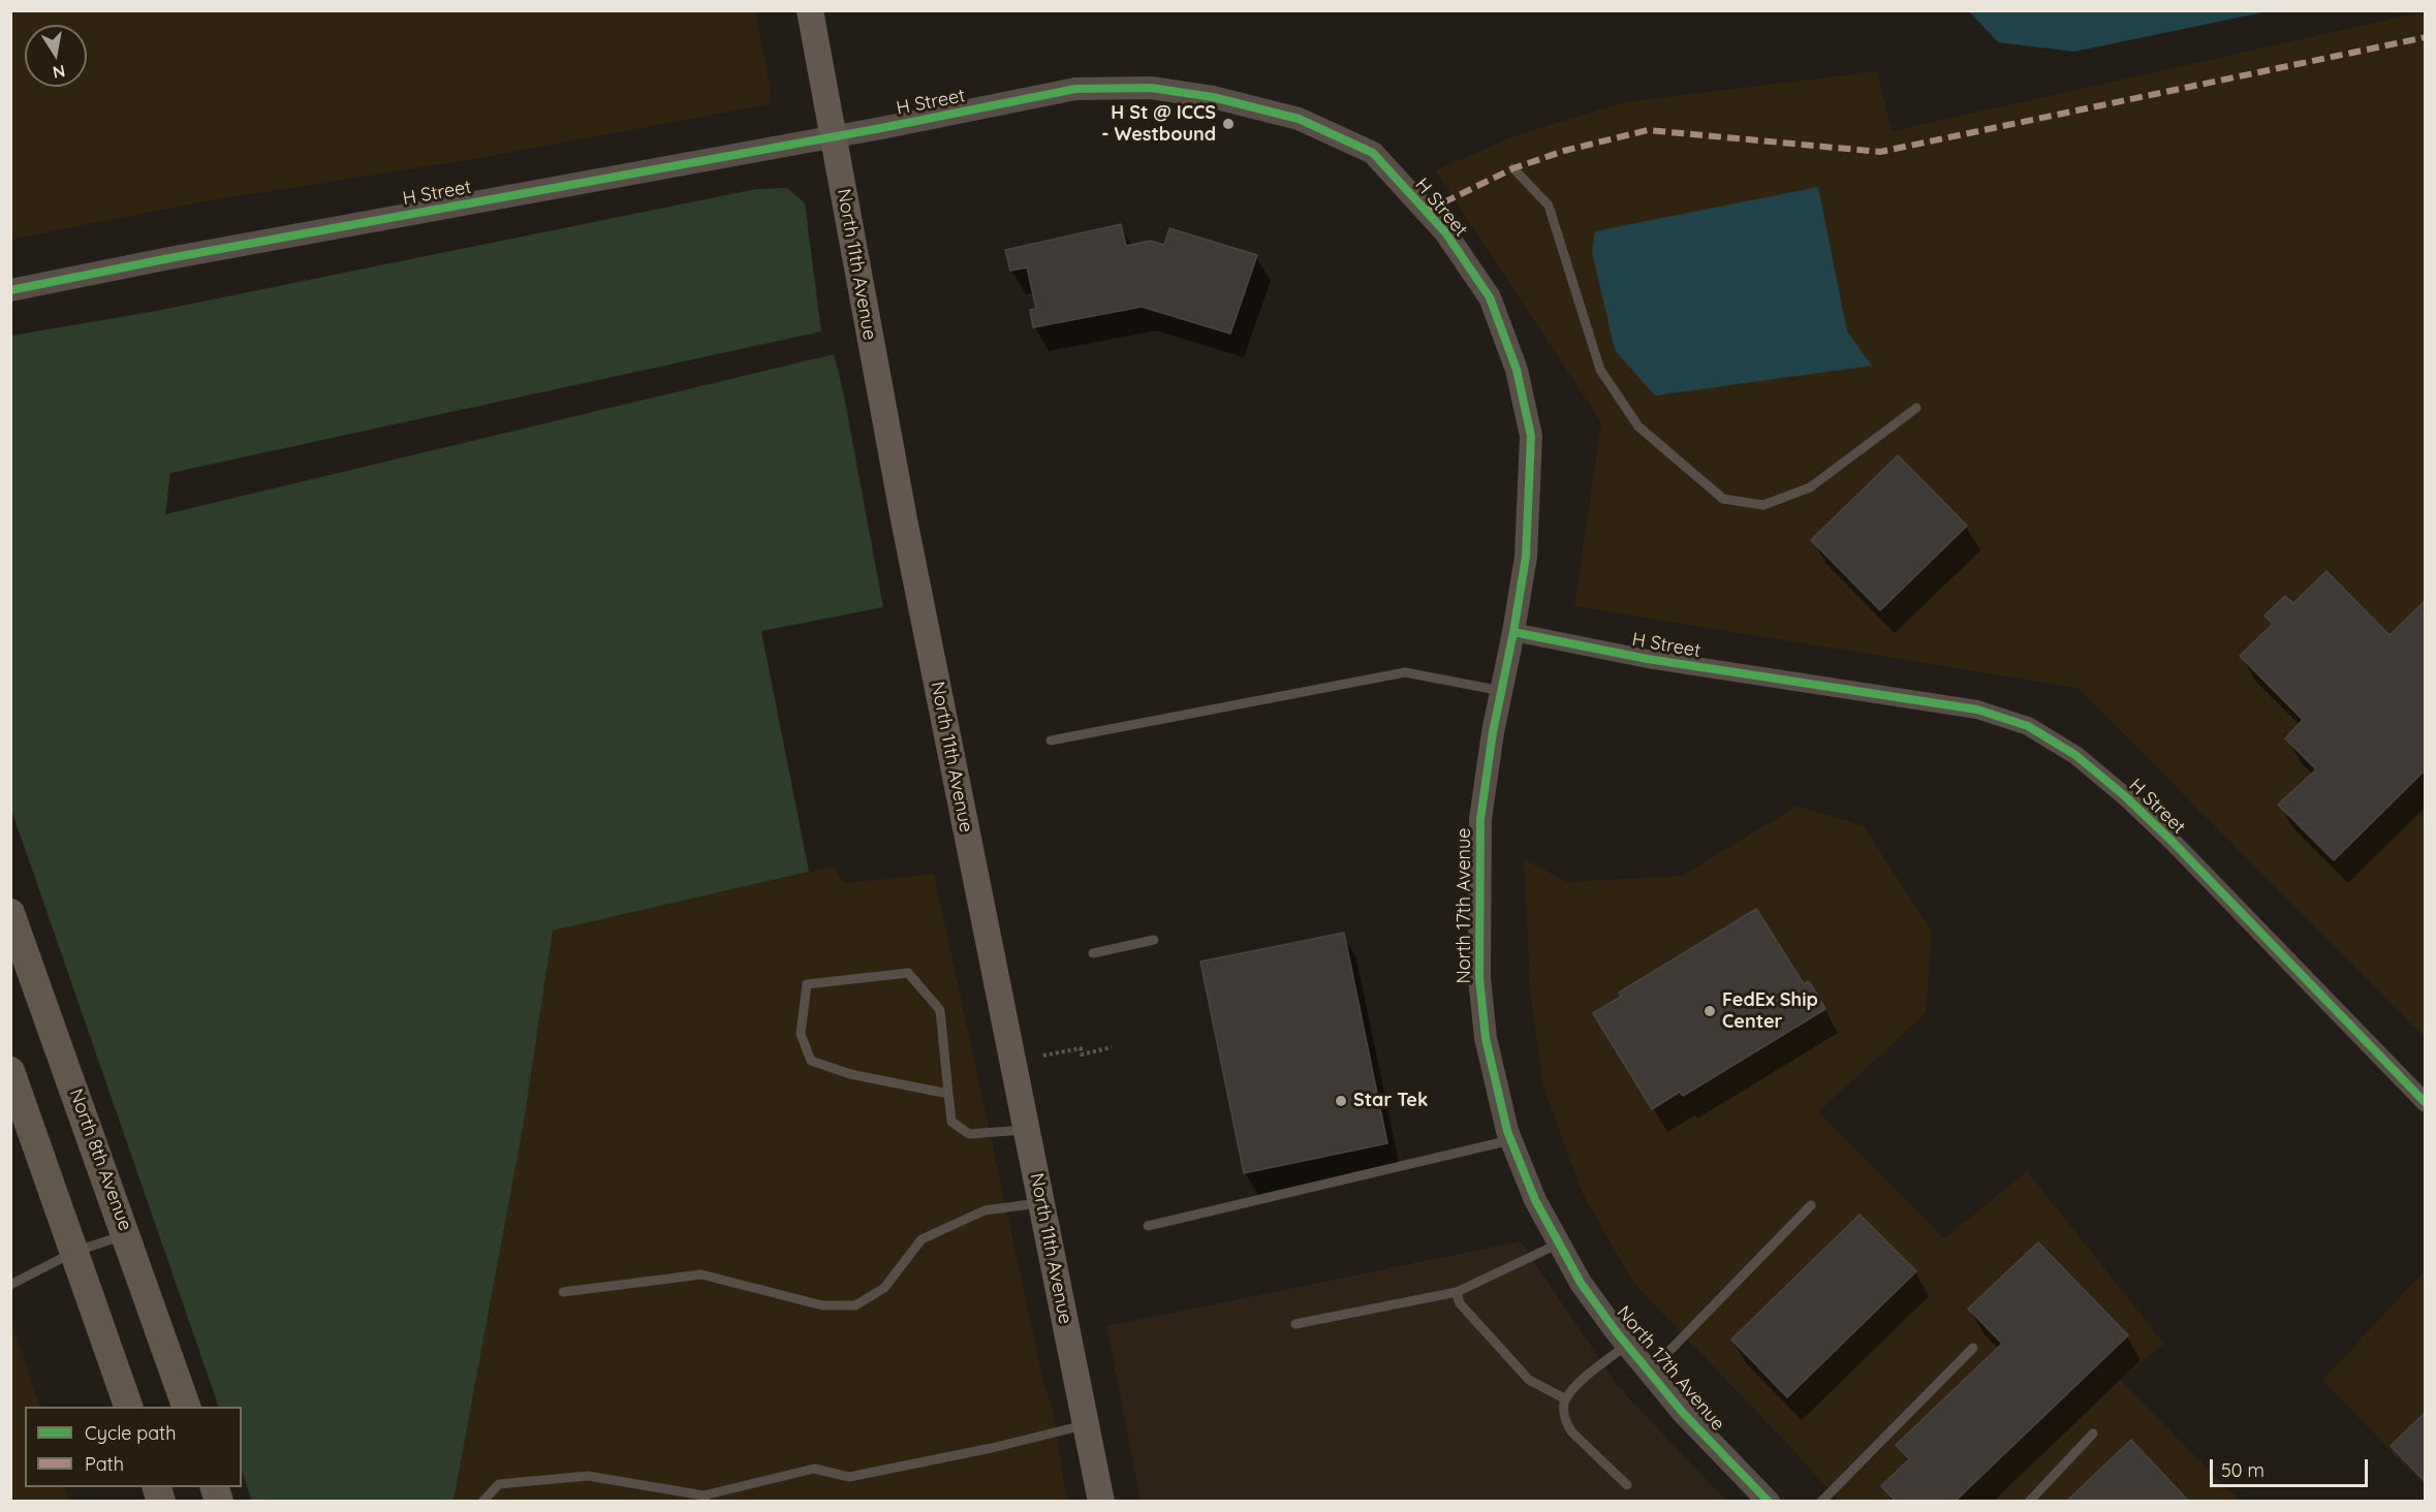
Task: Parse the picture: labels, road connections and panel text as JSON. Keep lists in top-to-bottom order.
{
  "streets": {
    "main road": ["North 11th Avenue", "North 8th Avenue"],
    "street": ["H Street", "North 17th Avenue"]
  },
  "crossings": [
    ["H Street", "North 11th Avenue"],
    ["H Street", "North 17th Avenue"]
  ],
  "places": ["H St @ ICCS - Westbound", "FedEx Ship Center", "Star Tek"],
  "legend": ["Cycle path", "Path"],
  "scale_bar": "50 m",
  "north": "bottom"
}
